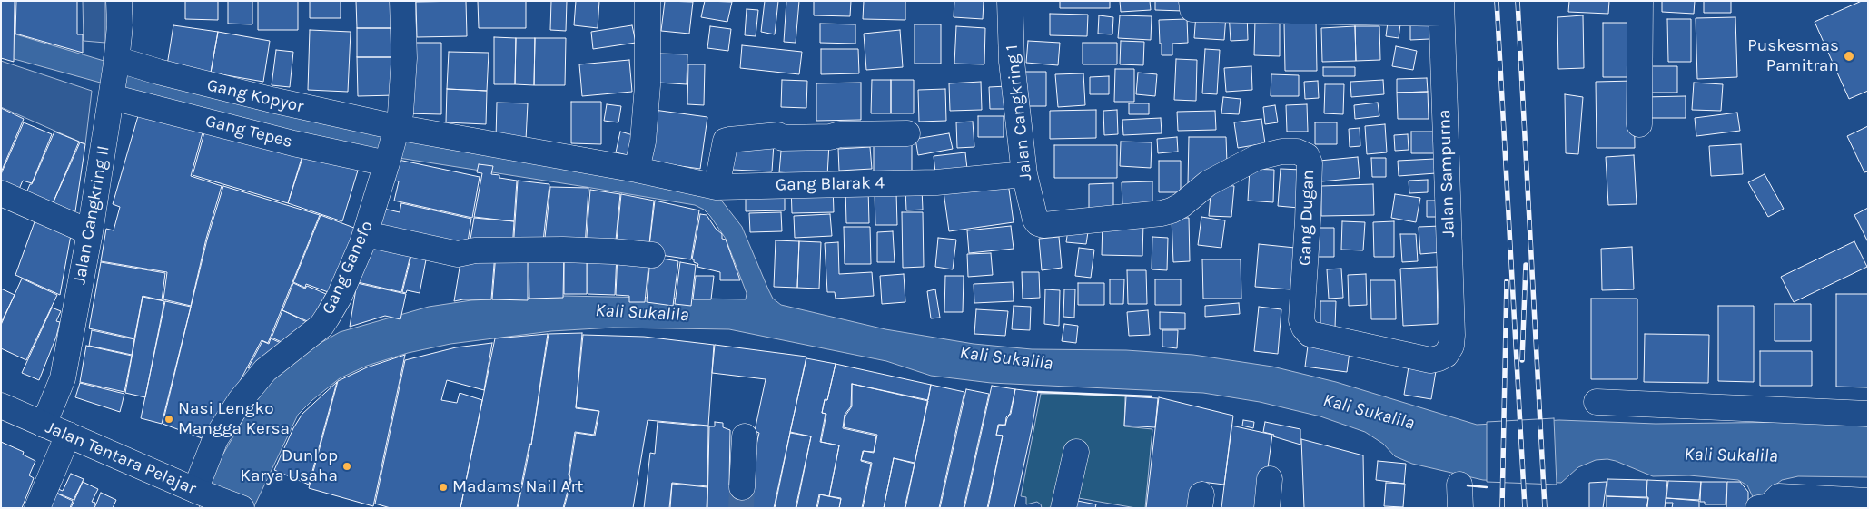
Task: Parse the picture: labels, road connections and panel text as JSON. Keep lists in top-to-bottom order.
{
  "streets": {
    "street": [
      "Gang Kopyor",
      "Jalan Cangkring 1",
      "Gang Tepes",
      "Jalan Sampurna",
      "Gang Blarak 4",
      "Jalan Cangkring II",
      "Gang Dugan",
      "Gang Ganefo",
      "Jalan Tentara Pelajar"
    ]
  },
  "crossings": [
    ["Gang Kopyor", "Gang Tepes"],
    ["Gang Kopyor", "Gang Blarak 4"],
    ["Gang Kopyor", "Jalan Cangkring II"],
    ["Gang Kopyor", "Gang Ganefo"],
    ["Jalan Cangkring 1", "Gang Blarak 4"],
    ["Jalan Cangkring 1", "Gang Dugan"],
    ["Gang Tepes", "Gang Blarak 4"],
    ["Gang Tepes", "Jalan Cangkring II"],
    ["Gang Tepes", "Gang Ganefo"],
    ["Jalan Sampurna", "Gang Dugan"],
    ["Gang Blarak 4", "Gang Ganefo"],
    ["Jalan Cangkring II", "Jalan Tentara Pelajar"],
    ["Gang Ganefo", "Jalan Tentara Pelajar"]
  ],
  "water": ["Kali Sukalila"],
  "places": [
    "Puskesmas Pamitran",
    "Nasi Lengko Mangga Kersa",
    "Dunlop Karya Usaha",
    "Madams Nail Art"
  ]
}
